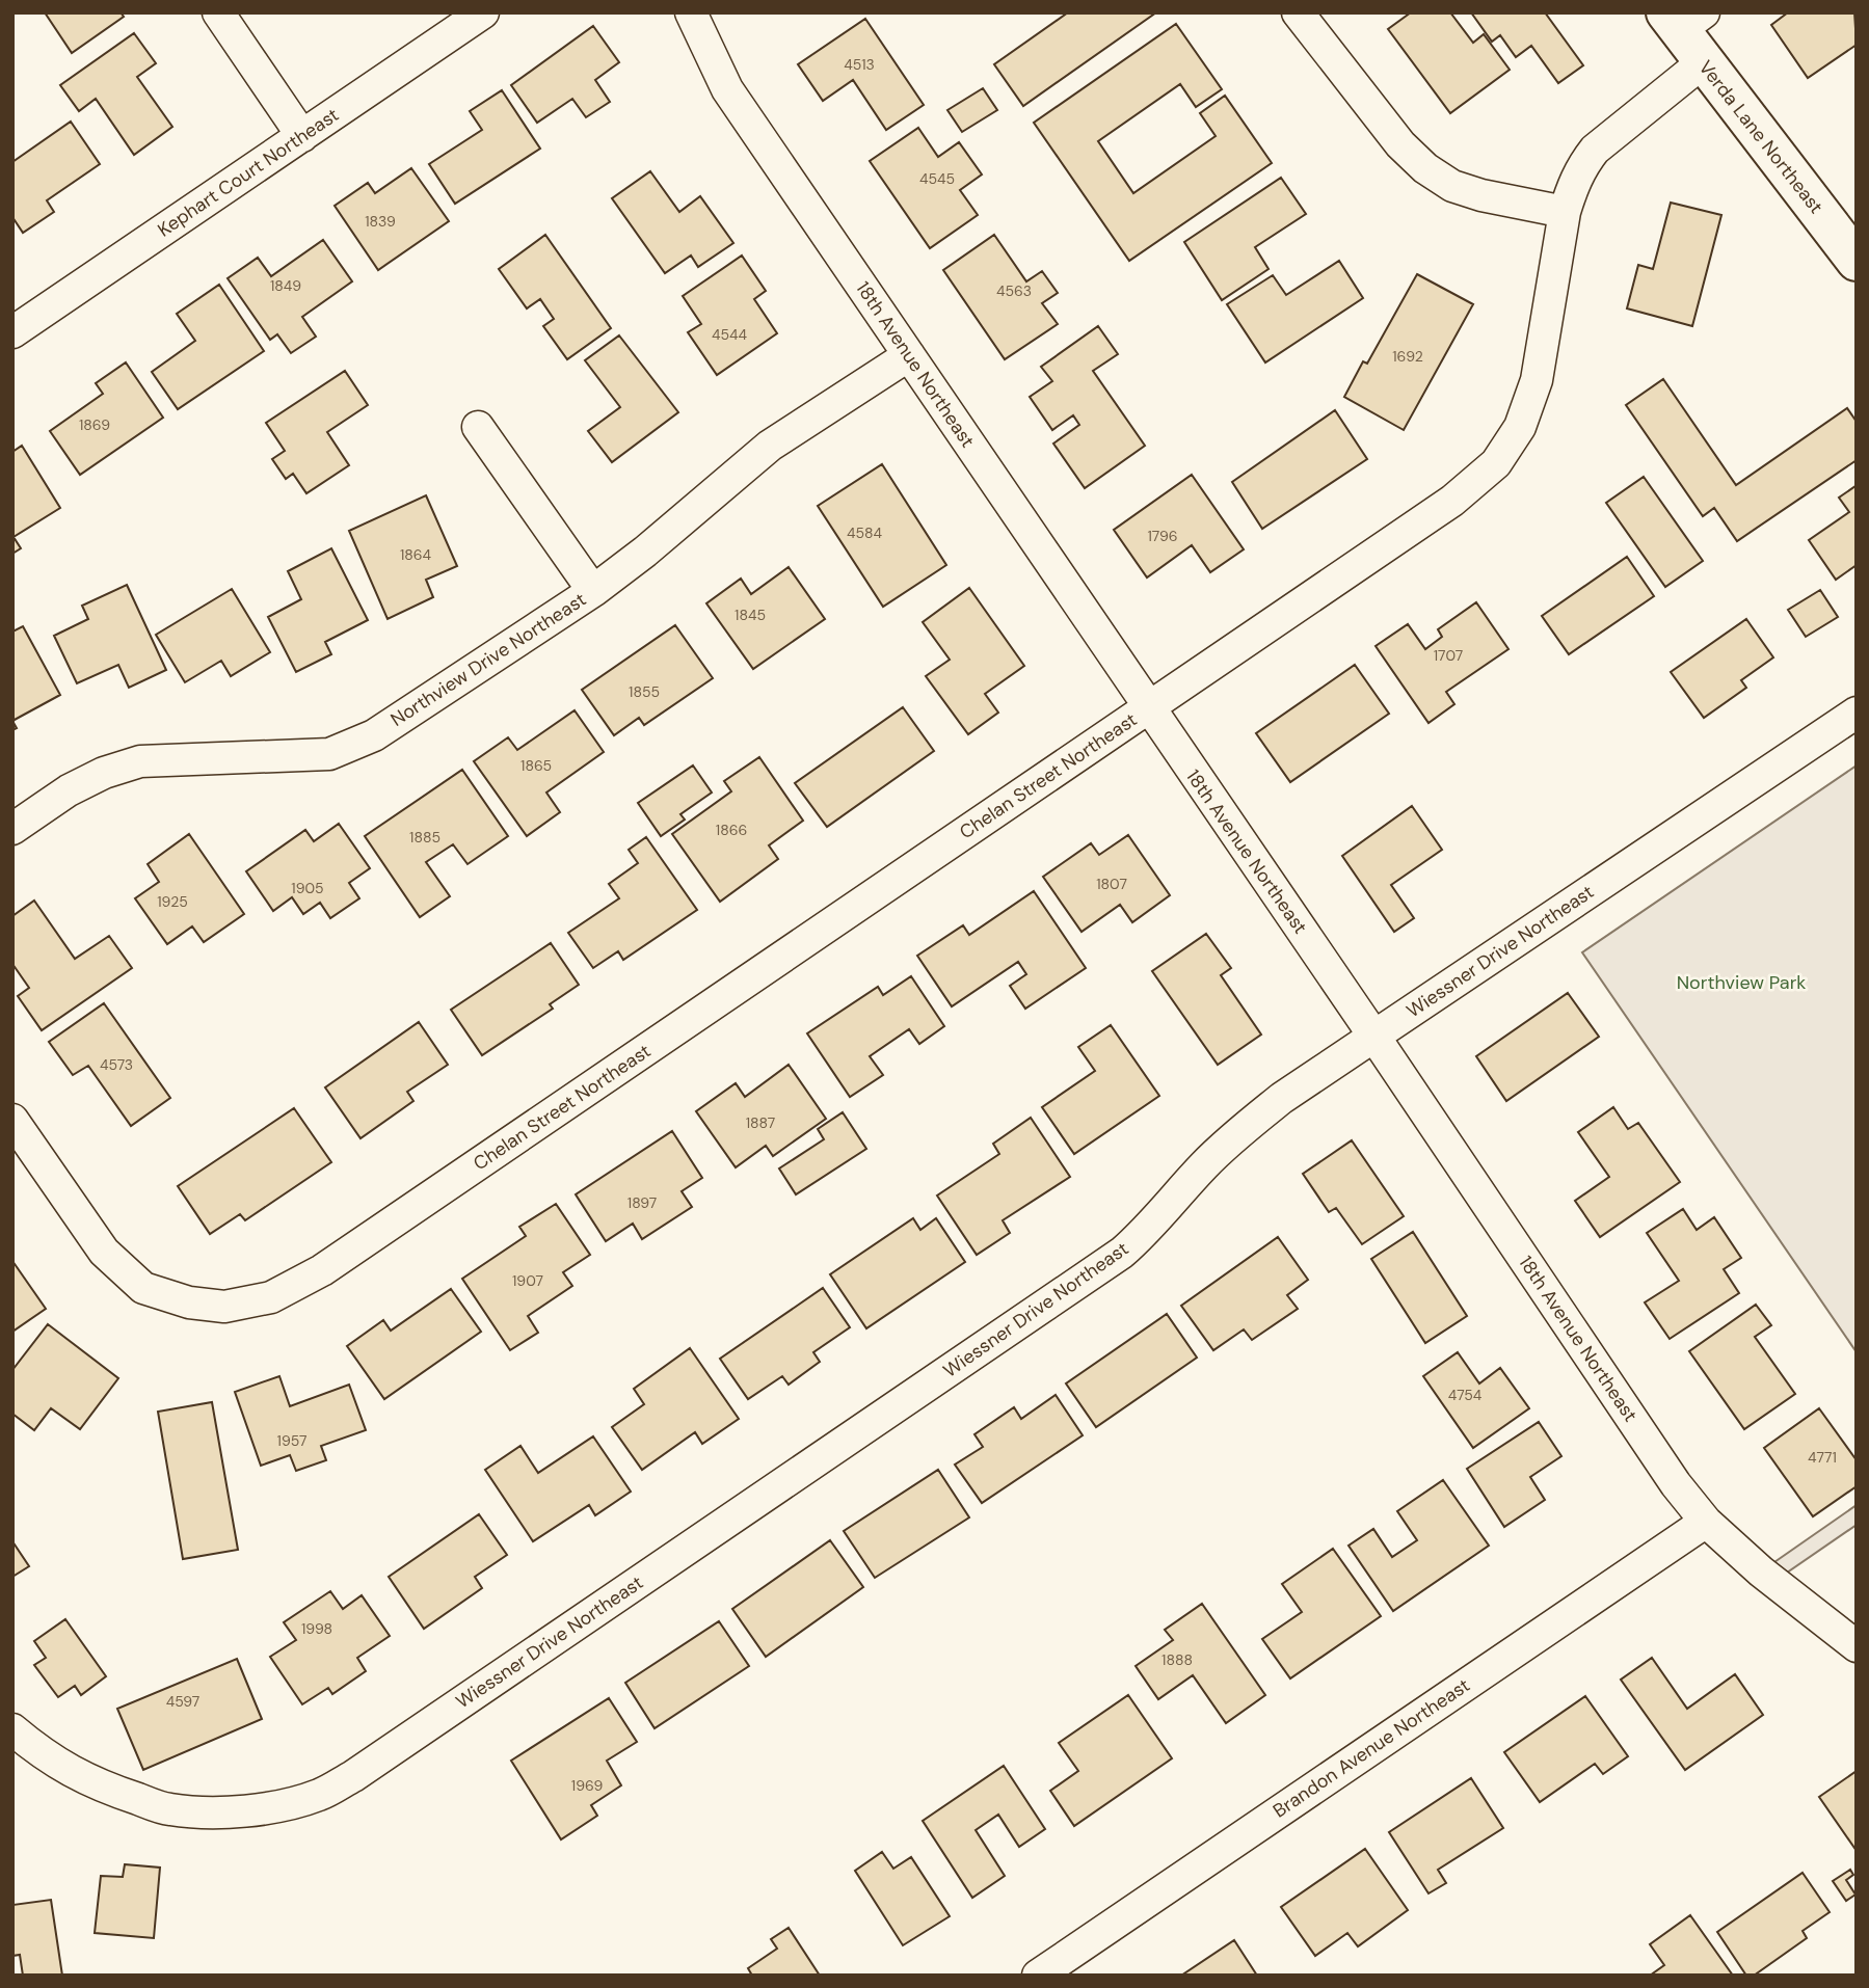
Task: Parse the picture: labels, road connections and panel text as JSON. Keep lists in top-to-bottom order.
{
  "streets": {
    "street": [
      "Verda Lane Northeast",
      "Kephart Court Northeast",
      "18th Avenue Northeast",
      "Northview Drive Northeast",
      "Chelan Street Northeast",
      "Wiessner Drive Northeast",
      "Brandon Avenue Northeast"
    ]
  },
  "crossings": [
    ["Verda Lane Northeast", "Chelan Street Northeast"],
    ["18th Avenue Northeast", "Northview Drive Northeast"],
    ["18th Avenue Northeast", "Chelan Street Northeast"],
    ["18th Avenue Northeast", "Wiessner Drive Northeast"],
    ["18th Avenue Northeast", "Brandon Avenue Northeast"]
  ],
  "parks": ["Northview Park"],
  "house_numbers": [
    "4513",
    "4545",
    "1839",
    "1849",
    "4563",
    "4544",
    "1692",
    "1869",
    "4584",
    "1796",
    "1864",
    "1845",
    "1707",
    "1855",
    "1865",
    "1866",
    "1885",
    "1807",
    "1905",
    "1925",
    "4573",
    "1887",
    "1897",
    "1907",
    "4754",
    "1957",
    "4771",
    "1998",
    "1888",
    "4597",
    "1969"
  ]
}
